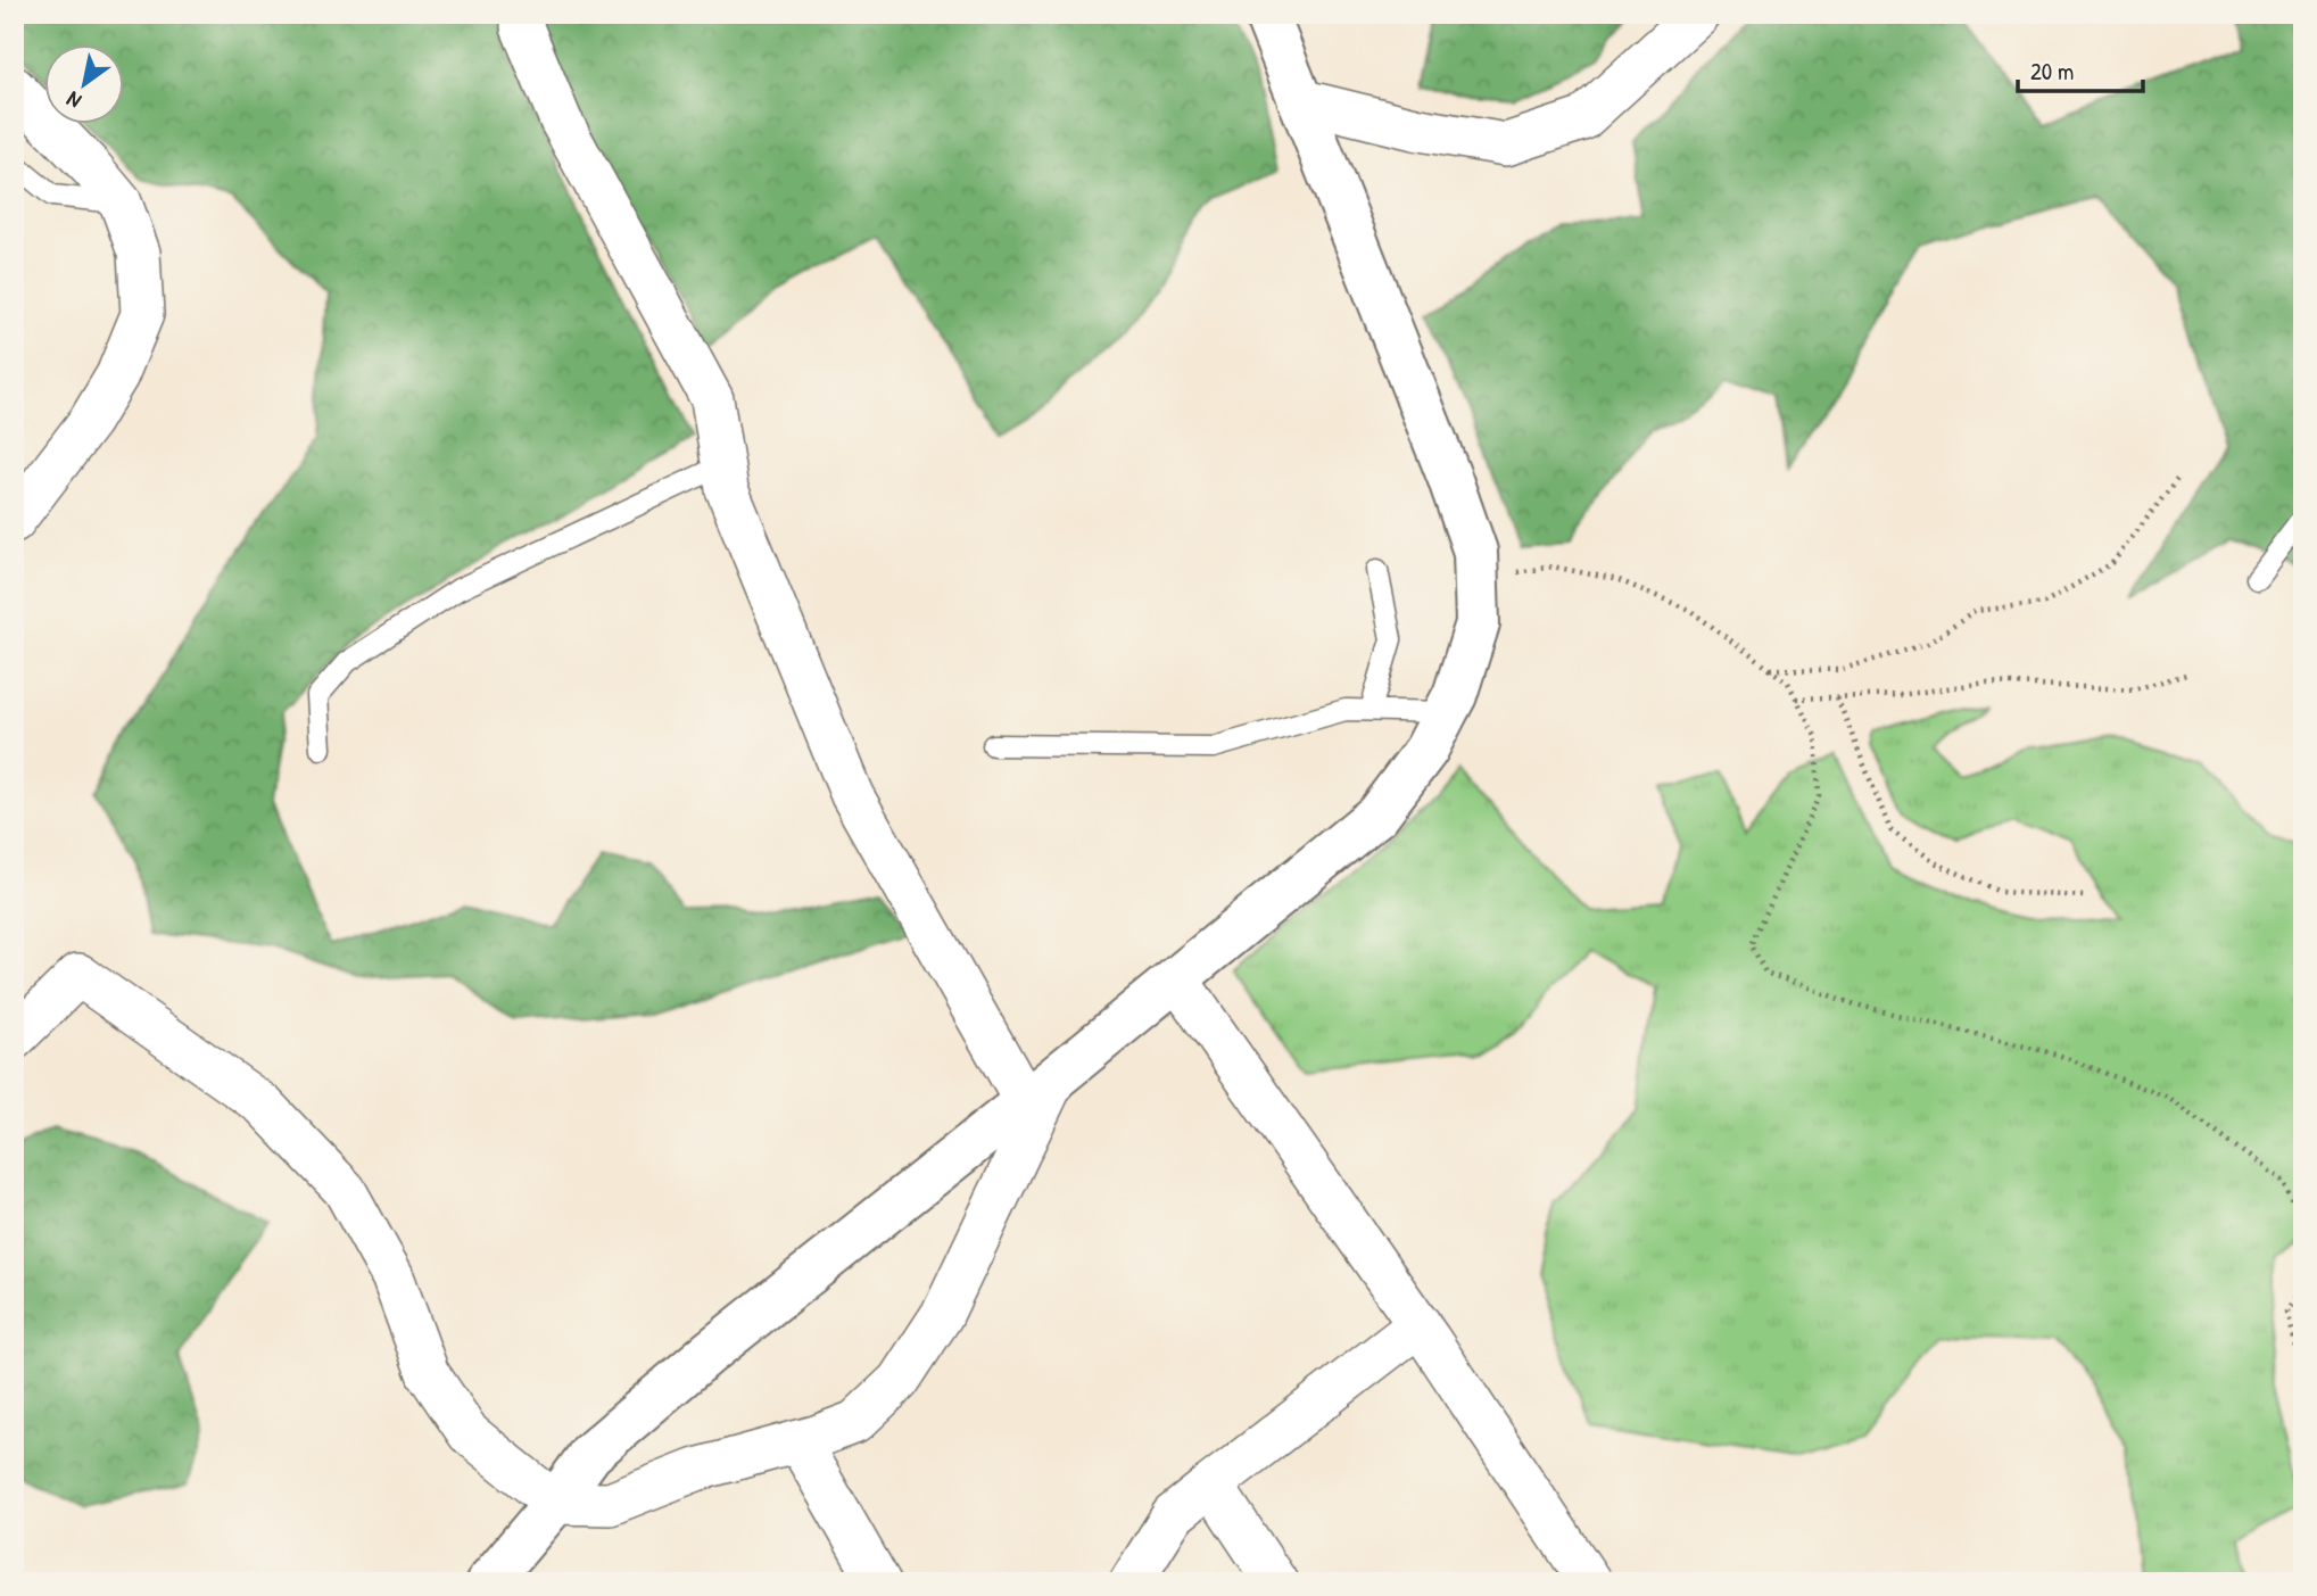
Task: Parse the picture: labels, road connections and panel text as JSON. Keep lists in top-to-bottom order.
{
  "scale_bar": "20 m",
  "north": "bottom left"
}
